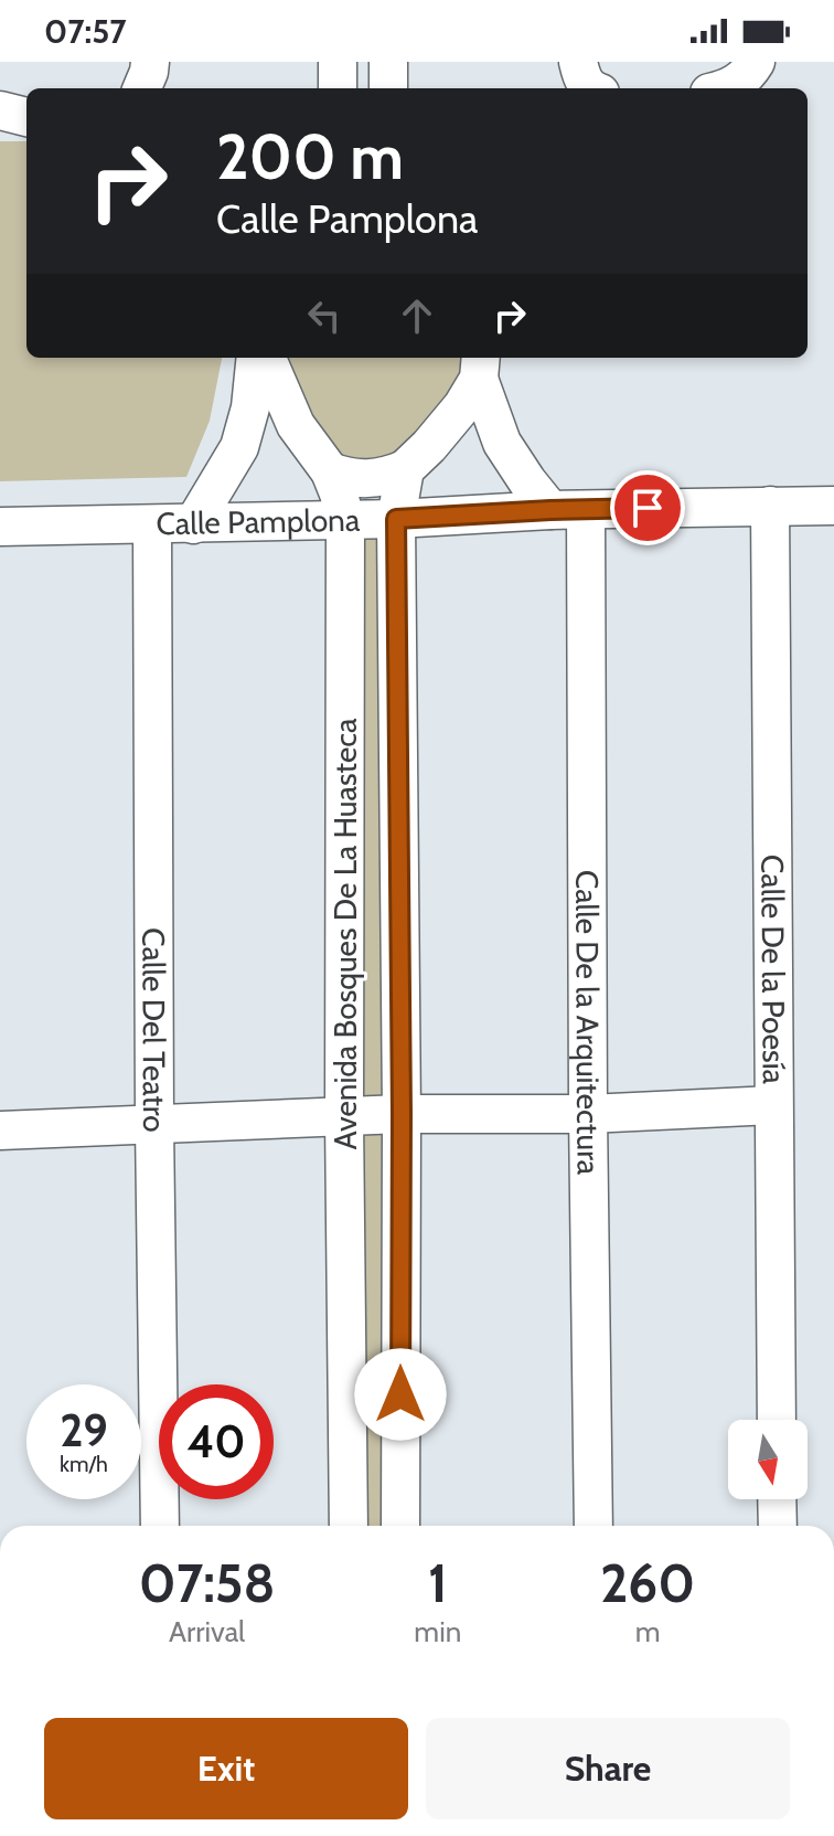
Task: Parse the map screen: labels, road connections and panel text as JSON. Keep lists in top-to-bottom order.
{
  "streets": {
    "street": [
      "Calle Pamplona",
      "Avenida Bosques De La Huasteca",
      "Calle De la Poesía",
      "Calle De la Arquitectura",
      "Calle Del Teatro"
    ]
  },
  "crossings": [
    ["Calle Pamplona", "Avenida Bosques De La Huasteca"],
    ["Calle Pamplona", "Calle De la Poesía"],
    ["Calle Pamplona", "Calle De la Arquitectura"],
    ["Calle Pamplona", "Calle Del Teatro"]
  ],
  "north": "bottom",
  "page": {
    "status": "07:57",
    "turn": ["200 m", "Calle Pamplona"],
    "speed": "29 km/h",
    "limit": "40",
    "eta": [
      "07:58",
      "Arrival",
      "1",
      "min",
      "260",
      "m"
    ],
    "buttons": ["Exit", "Share"]
  }
}
